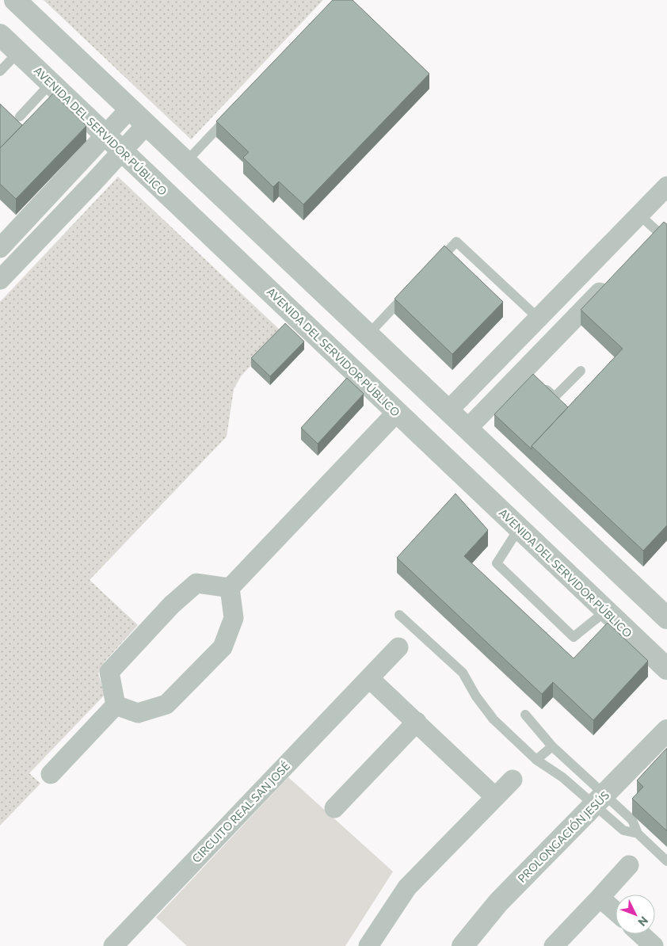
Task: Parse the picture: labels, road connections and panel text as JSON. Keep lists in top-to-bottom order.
{
  "streets": {
    "street": ["AVENIDA DEL SERVIDOR PÚBLICO", "CIRCUITO REAL SAN JOSÉ", "PROLONGACIÓN JESÚS"]
  },
  "north": "bottom right"
}
